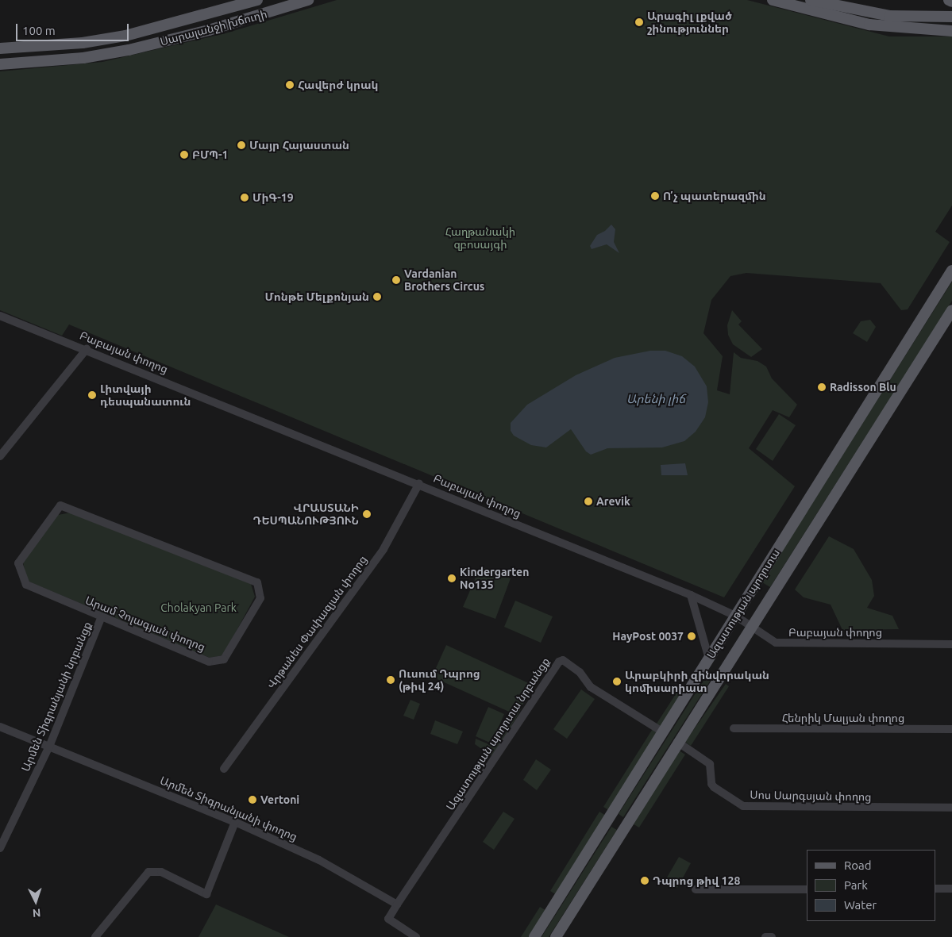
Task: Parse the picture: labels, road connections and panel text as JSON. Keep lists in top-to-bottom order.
{
  "streets": {
    "main road": ["Սարալանջի խճուղի", "Ազատության պողոտա"],
    "street": [
      "Բաբայան փողոց",
      "Վրթանես Փափազյան փողոց",
      "Արամ Չոլագյան փողոց",
      "Արմեն Տիգրանյանի նրբանցք",
      "Հենրիկ Մալյան փողոց",
      "Ազատության պողոտա նրբանցք",
      "Սոս Սարգսյան փողոց",
      "Արմեն Տիգրանյանի փողոց"
    ]
  },
  "crossings": [
    ["Բաբայան փողոց", "Ազատության պողոտա"],
    ["Բաբայան փողոց", "Վրթանես Փափազյան փողոց"],
    ["Ազատության պողոտա", "Ազատության պողոտա նրբանցք"],
    ["Ազատության պողոտա", "Սոս Սարգսյան փողոց"],
    ["Արամ Չոլագյան փողոց", "Արմեն Տիգրանյանի նրբանցք"],
    ["Արմեն Տիգրանյանի նրբանցք", "Արմեն Տիգրանյանի փողոց"],
    ["Ազատության պողոտա նրբանցք", "Արմեն Տիգրանյանի փողոց"]
  ],
  "water": ["Արենի լիճ"],
  "parks": ["Հաղթանակի զբոսայգի", "Cholakyan Park"],
  "places": [
    "Արագիլ լքված շինություններ",
    "Հավերժ կրակ",
    "Մայր Հայաստան",
    "ԲՄՊ-1",
    "Ո՛չ պատերազմին",
    "ՄիԳ-19",
    "Vardanian Brothers Circus",
    "Մոնթե Մելքոնյան",
    "Radisson Blu",
    "Լիտվայի դեսպանատուն",
    "Arevik",
    "ՎՐԱՍՏԱՆԻ ԴԵՍՊԱՆՈՒԹՅՈՒՆ",
    "Kindergarten No135",
    "HayPost 0037",
    "Ուսում Դպրոց (թիվ 24)",
    "Արաբկիրի զինվորական կոմիսարիատ",
    "Vertoni",
    "Դպրոց թիվ 128"
  ],
  "legend": ["Road", "Park", "Water"],
  "scale_bar": "100 m",
  "north": "bottom"
}
